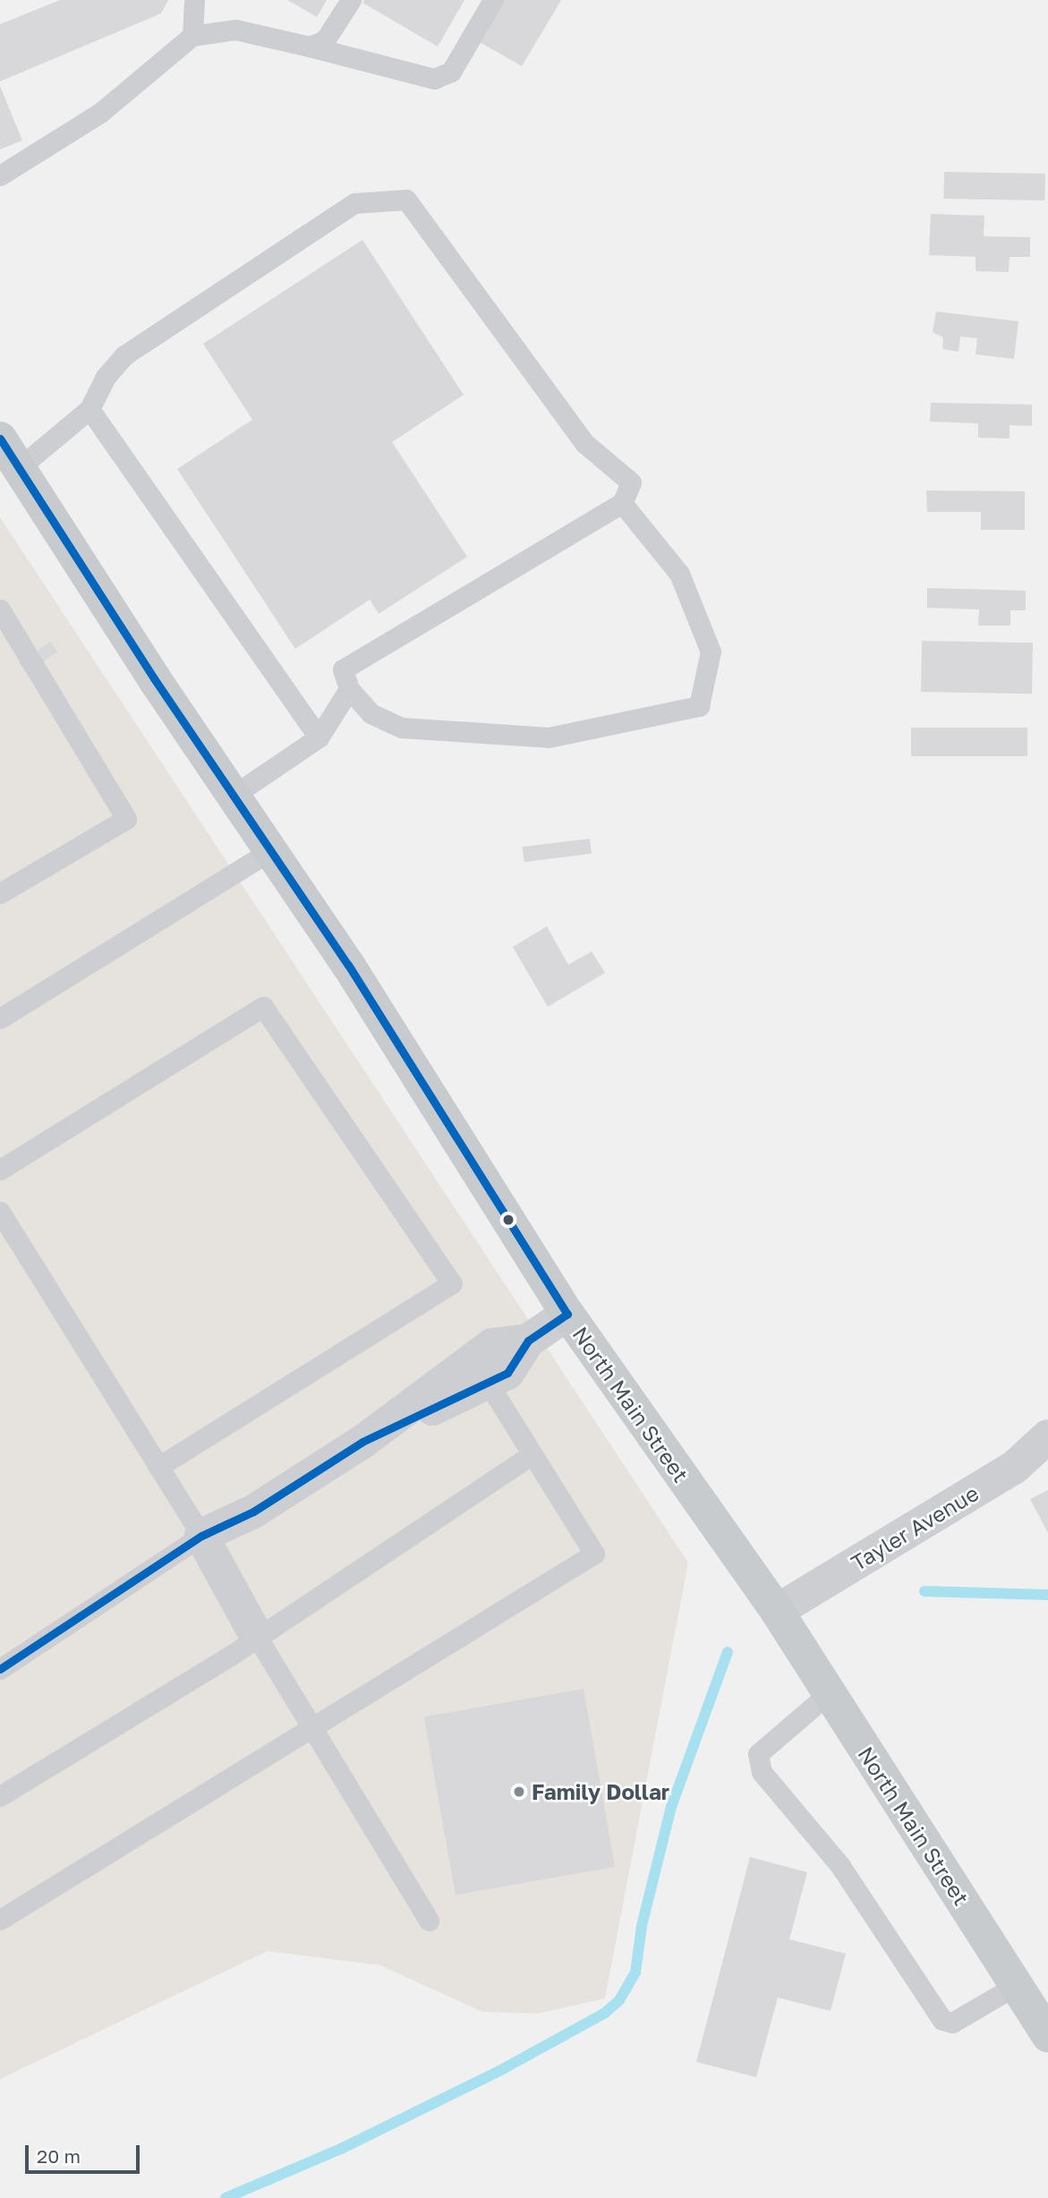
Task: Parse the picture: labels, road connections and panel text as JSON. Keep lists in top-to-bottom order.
{
  "streets": {
    "main road": ["North Main Street"],
    "street": ["Tayler Avenue"]
  },
  "crossings": [
    ["North Main Street", "Tayler Avenue"]
  ],
  "places": ["Family Dollar"],
  "scale_bar": "20 m"
}
